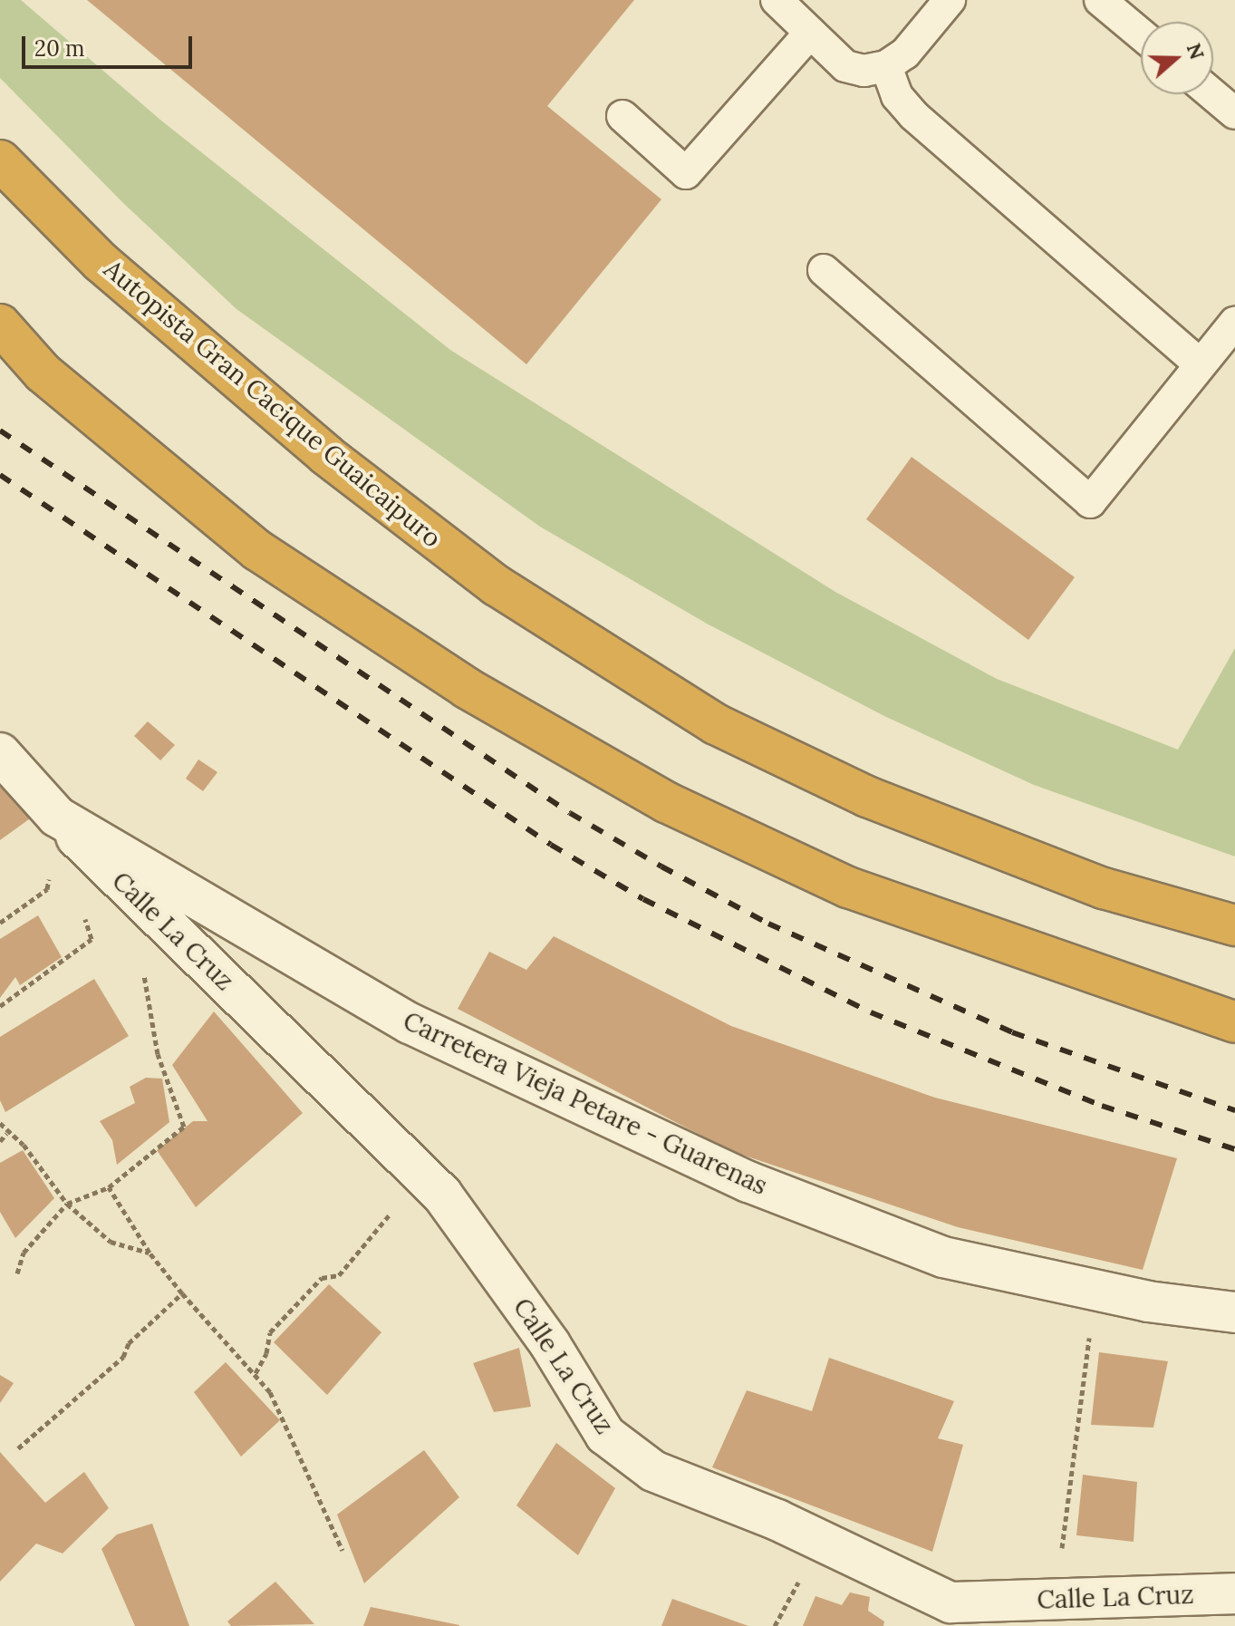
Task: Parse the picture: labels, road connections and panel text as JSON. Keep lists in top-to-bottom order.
{
  "streets": {
    "highway": ["Autopista Gran Cacique Guaicaipuro"],
    "street": ["Calle La Cruz", "Carretera Vieja Petare - Guarenas"]
  },
  "crossings": [
    ["Calle La Cruz", "Carretera Vieja Petare - Guarenas"]
  ],
  "scale_bar": "20 m",
  "north": "right"
}
